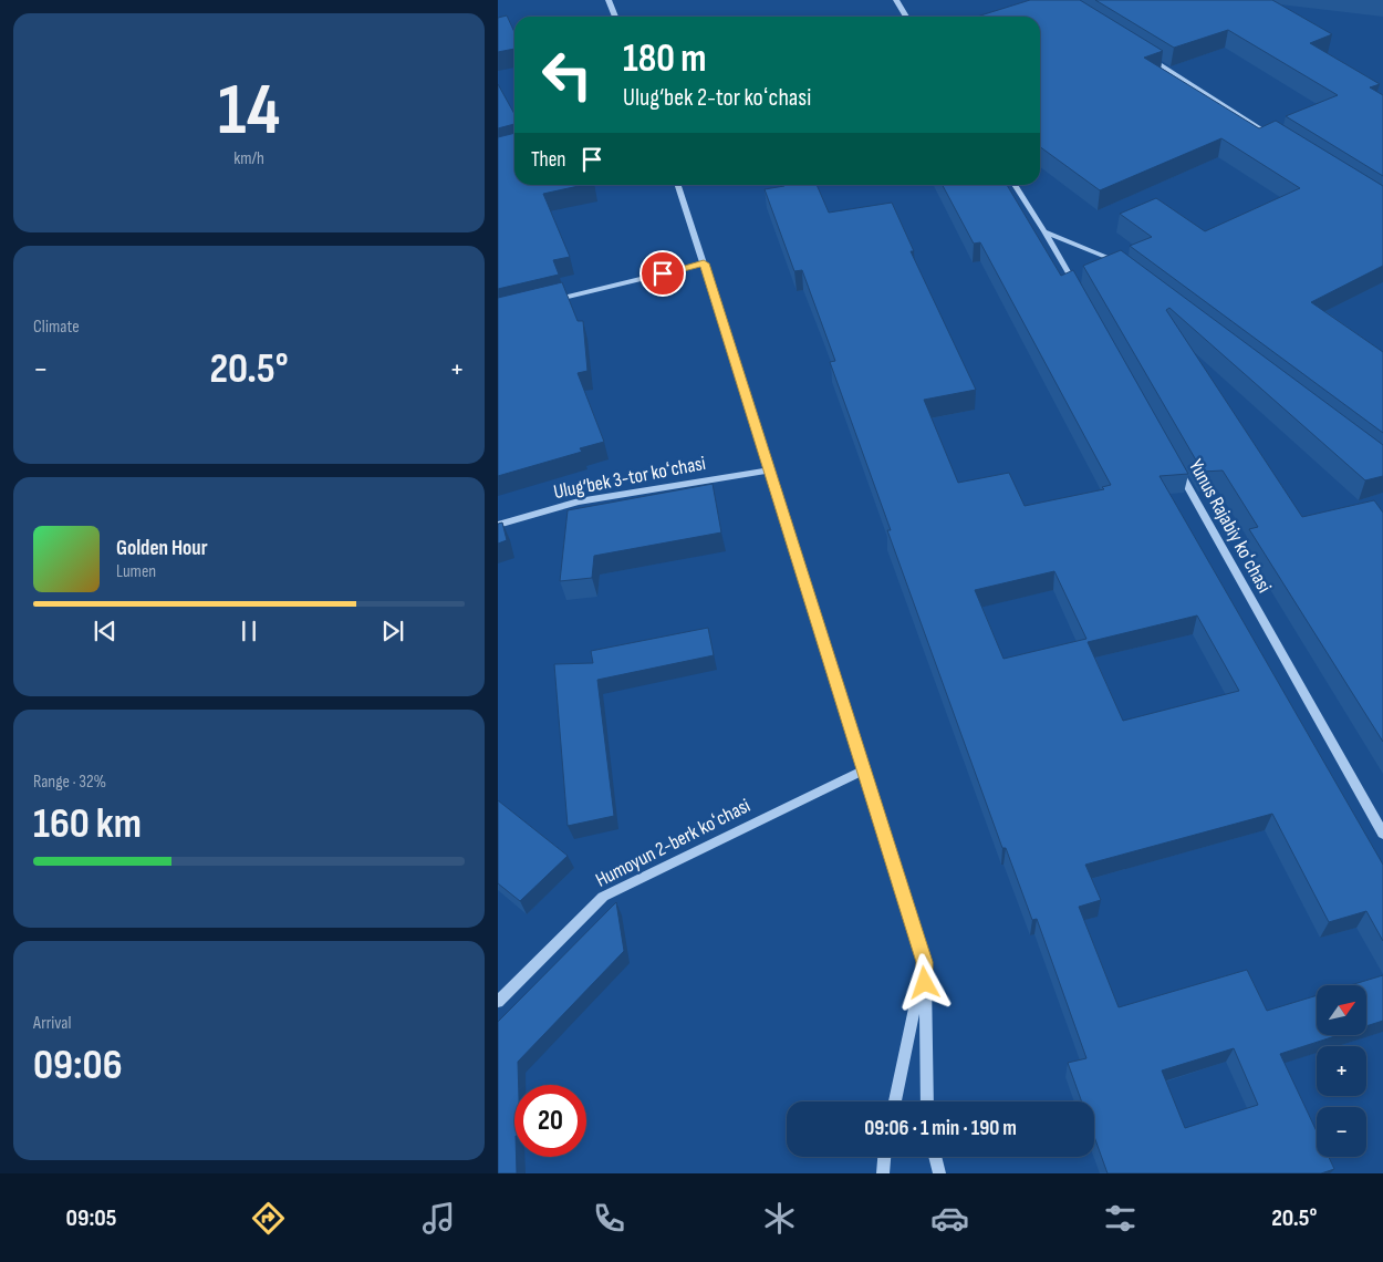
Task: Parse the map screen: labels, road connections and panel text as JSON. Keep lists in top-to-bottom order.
{
  "streets": {
    "street": ["Ulug‘bek 3-tor koʻchasi", "Yunus Rajabiy koʻchasi", "Humoyun 2-berk koʻchasi"]
  },
  "north": "top right",
  "page": {
    "tile": [
      ["14", "km/h"],
      "Climate",
      ["Range · 32%", "160 km"],
      ["Arrival", "09:06"]
    ],
    "turn": ["180 m", "Ulug‘bek 2-tor koʻchasi"],
    "then": "Then",
    "heat": ["−", "20.5°", "+"],
    "song": ["Golden Hour", "Lumen"],
    "map_buttons": ["+", "−"],
    "limit": "20",
    "trip": "09:06 · 1 min · 190 m",
    "tabs": ["09:05", "20.5°"]
  }
}
